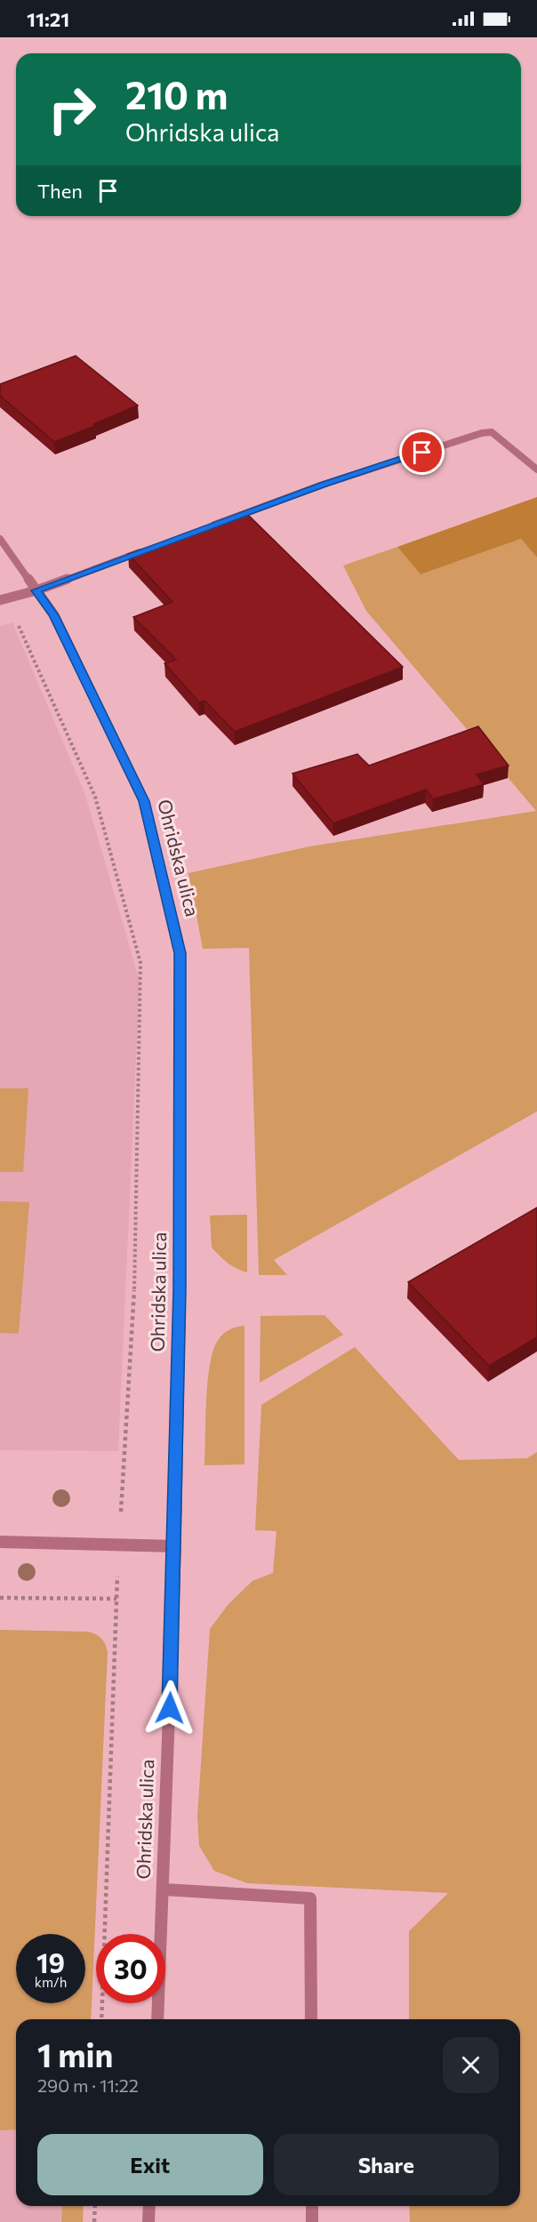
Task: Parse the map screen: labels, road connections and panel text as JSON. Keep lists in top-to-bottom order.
{
  "streets": {
    "street": ["Ohridska ulica"]
  },
  "page": {
    "status": "11:21",
    "turn": ["210 m", "Ohridska ulica"],
    "then": "Then",
    "speed": "19 km/h",
    "limit": "30",
    "heading": ["1 min", "290 m · 11:22"],
    "buttons": ["Exit", "Share"]
  }
}
